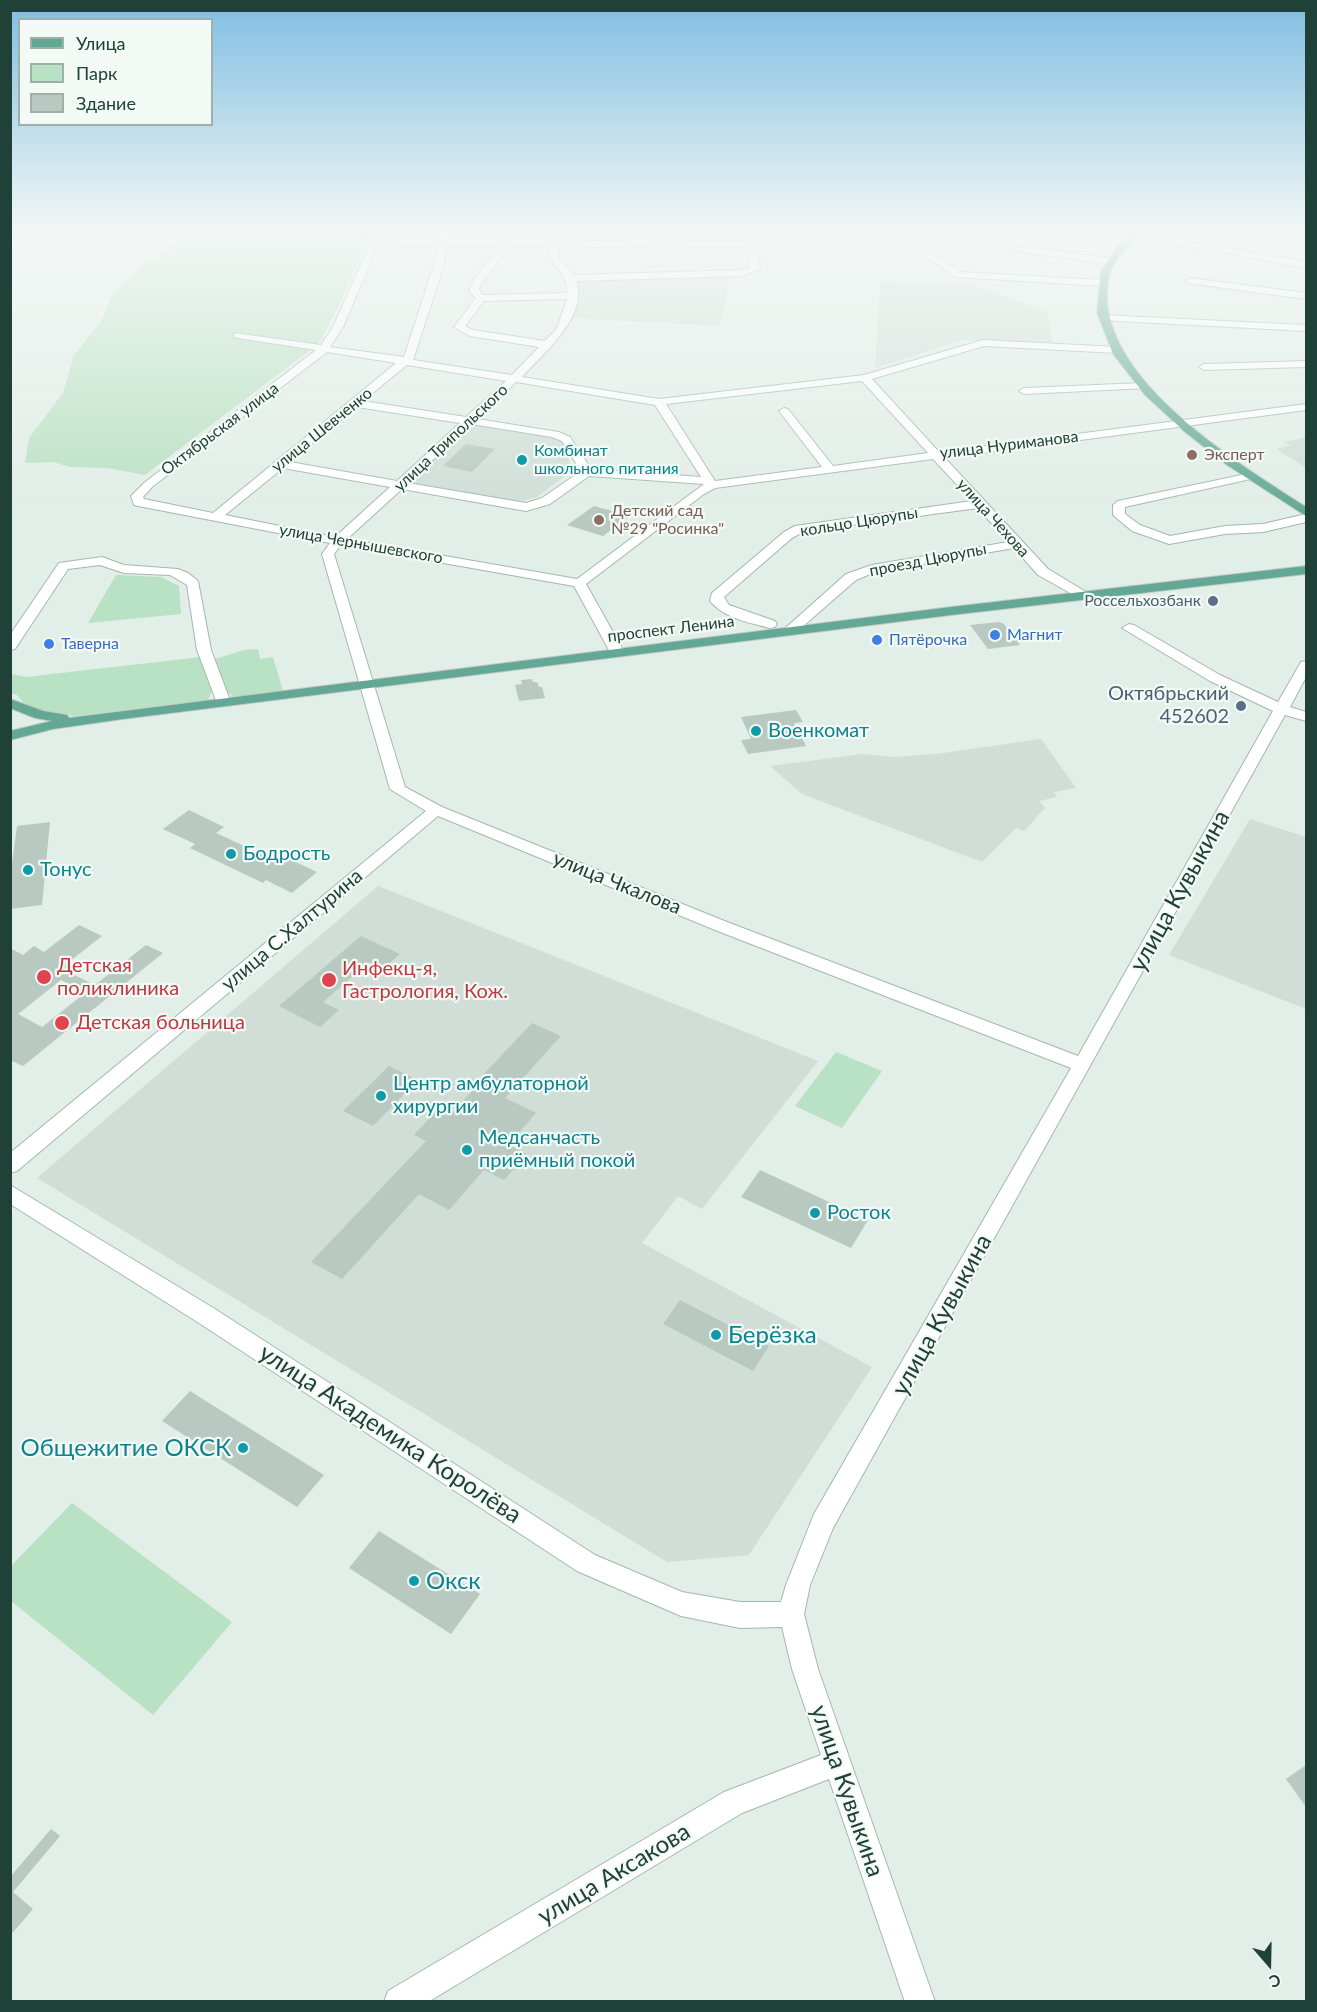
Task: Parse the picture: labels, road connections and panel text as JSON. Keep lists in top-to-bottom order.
{
  "streets": {
    "main road": ["проспект Ленина"],
    "street": [
      "Октябрьская улица",
      "улица Шевченко",
      "улица Трипольского",
      "улица Нуриманова",
      "улица Чехова",
      "кольцо Цюрупы",
      "улица Чернышевского",
      "проезд Цюрупы",
      "улица Чкалова",
      "улица Кувыкина",
      "улица С.Халтурина",
      "улица Академика Королёва",
      "улица Аксакова"
    ]
  },
  "crossings": [
    ["Октябрьская улица", "улица Чернышевского"],
    ["улица Шевченко", "улица Чернышевского"],
    ["улица Трипольского", "улица Чернышевского"],
    ["улица Трипольского", "улица Чкалова"],
    ["улица Нуриманова", "улица Чехова"],
    ["улица Чехова", "кольцо Цюрупы"],
    ["улица Чехова", "проезд Цюрупы"],
    ["улица Чехова", "проспект Ленина"],
    ["улица Чернышевского", "улица Чкалова"],
    ["проезд Цюрупы", "проспект Ленина"],
    ["проспект Ленина", "улица Чкалова"],
    ["улица Чкалова", "улица Кувыкина"],
    ["улица Чкалова", "улица С.Халтурина"],
    ["улица Кувыкина", "улица Академика Королёва"],
    ["улица Кувыкина", "улица Аксакова"]
  ],
  "places": [
    "Эксперт",
    "Комбинат школьного питания",
    "Детский сад №29 \"Росинка\"",
    "Россельхозбанк",
    "Магнит",
    "Пятёрочка",
    "Таверна",
    "Октябрьский 452602",
    "Военкомат",
    "Бодрость",
    "Тонус",
    "Детская поликлиника",
    "Инфекц-я, Гастрология, Кож.",
    "Детская больница",
    "Центр амбулаторной хирургии",
    "Медсанчасть приёмный покой",
    "Росток",
    "Берёзка",
    "Общежитие ОКСК",
    "Окск"
  ],
  "legend": ["Улица", "Парк", "Здание"],
  "north": "bottom"
}
